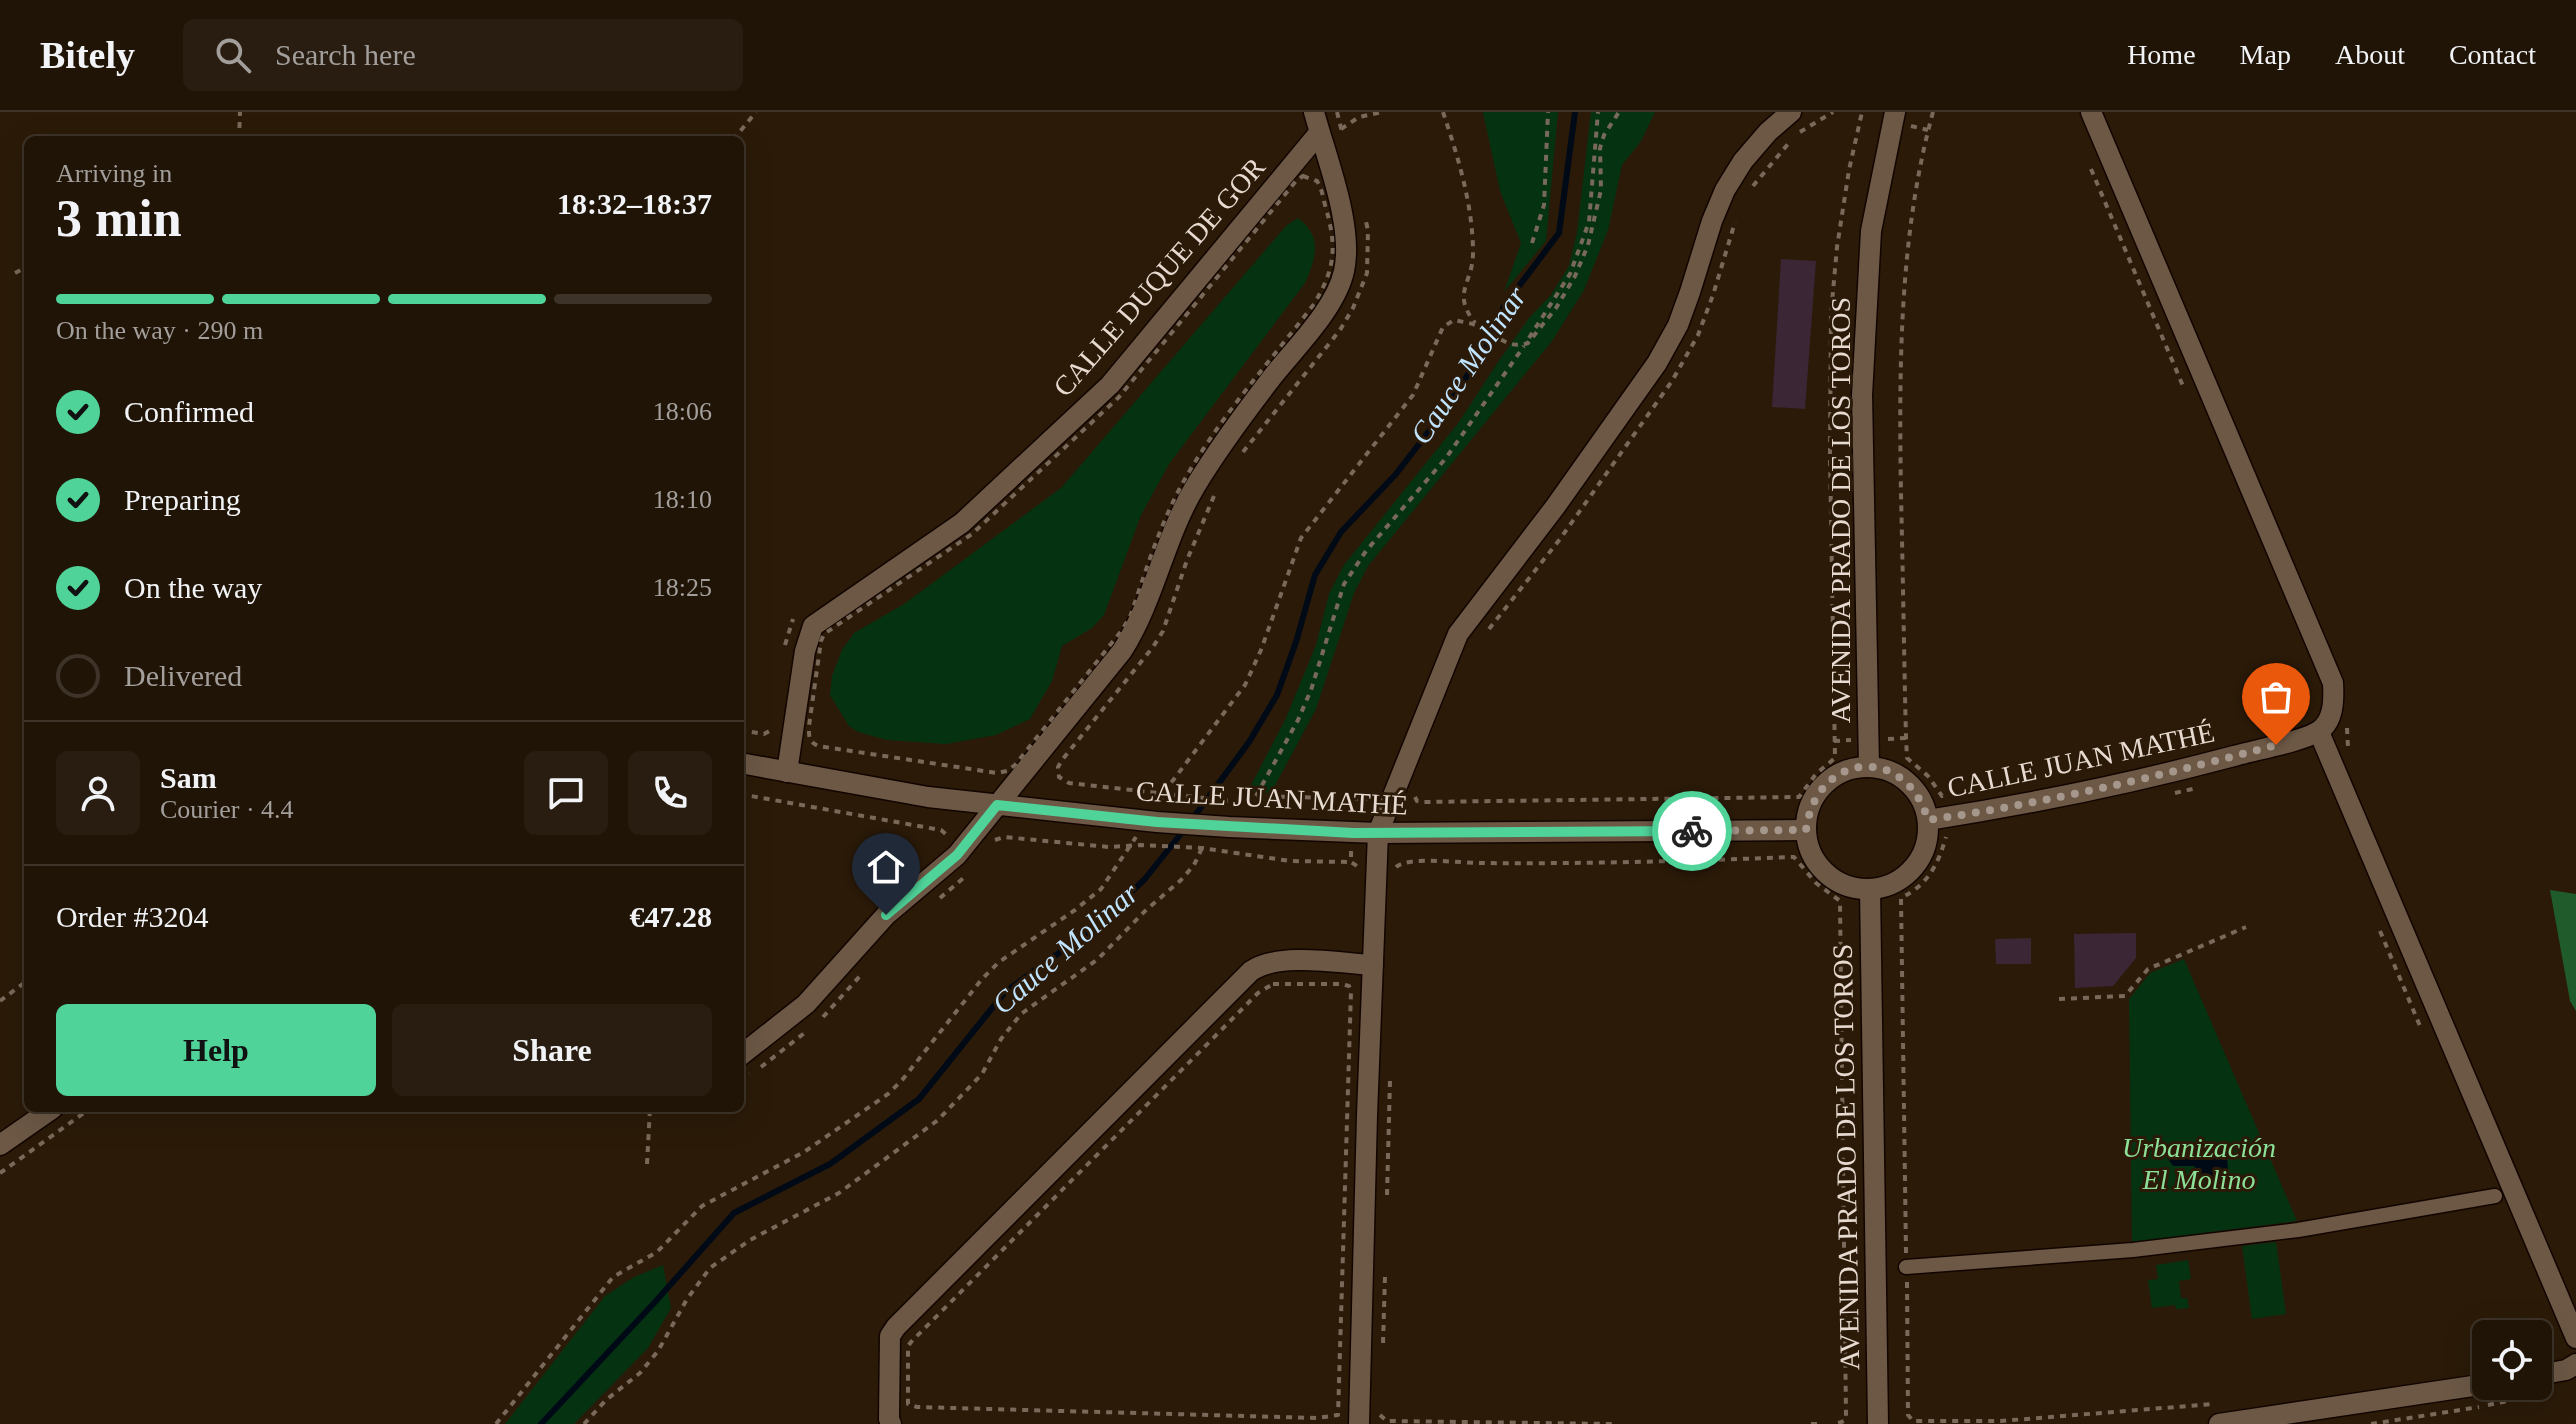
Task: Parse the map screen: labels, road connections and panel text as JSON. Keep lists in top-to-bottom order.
{
  "streets": {
    "street": ["CALLE DUQUE DE GOR", "AVENIDA PRADO DE LOS TOROS", "CALLE JUAN MATHÉ"]
  },
  "crossings": [
    ["CALLE DUQUE DE GOR", "CALLE JUAN MATHÉ"],
    ["AVENIDA PRADO DE LOS TOROS", "CALLE JUAN MATHÉ"]
  ],
  "water": ["Cauce Molinar"],
  "parks": ["Urbanización El Molino"],
  "page": {
    "header": "Bitely",
    "search": "Search here",
    "nav": [
      "Home",
      "Map",
      "About",
      "Contact"
    ],
    "heading": ["3 min", "Arriving in", "18:32–18:37"],
    "panel": [
      "Sam",
      "Courier · 4.4",
      "Order #3204",
      "€47.28"
    ],
    "bar": "On the way · 290 m",
    "list": [
      ["Confirmed", "18:06"],
      ["Preparing", "18:10"],
      ["On the way", "18:25"],
      "Delivered"
    ],
    "buttons": ["Help", "Share"]
  }
}
